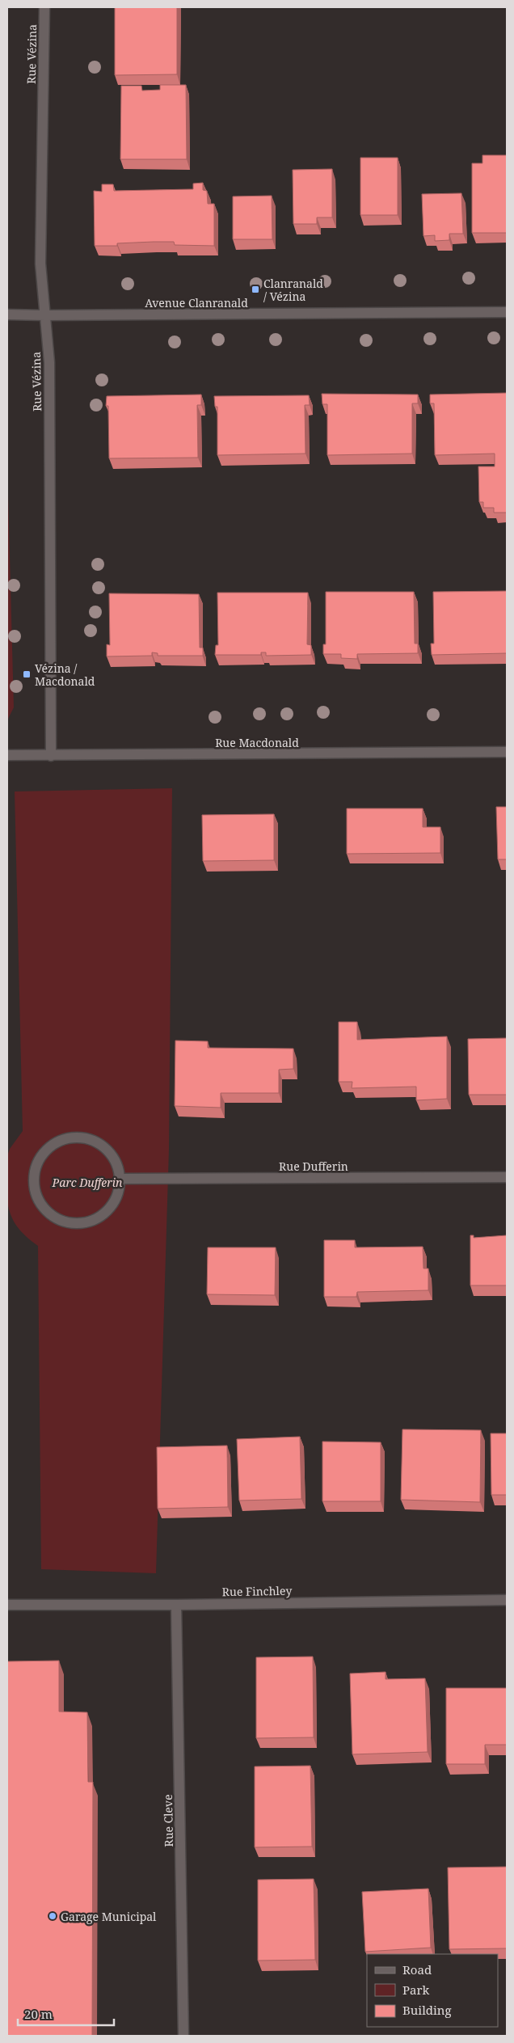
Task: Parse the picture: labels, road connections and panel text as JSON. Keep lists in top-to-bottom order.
{
  "streets": {
    "street": [
      "Rue Vézina",
      "Avenue Clanranald",
      "Rue Macdonald",
      "Rue Dufferin",
      "Rue Finchley",
      "Rue Cleve"
    ]
  },
  "crossings": [
    ["Rue Vézina", "Avenue Clanranald"],
    ["Rue Vézina", "Rue Macdonald"],
    ["Rue Finchley", "Rue Cleve"]
  ],
  "parks": ["Parc Dufferin"],
  "places": {
    "transit": ["Clanranald / Vézina", "Vézina / Macdonald"],
    "other": ["Garage Municipal"]
  },
  "legend": ["Road", "Park", "Building"],
  "scale_bar": "20 m"
}
